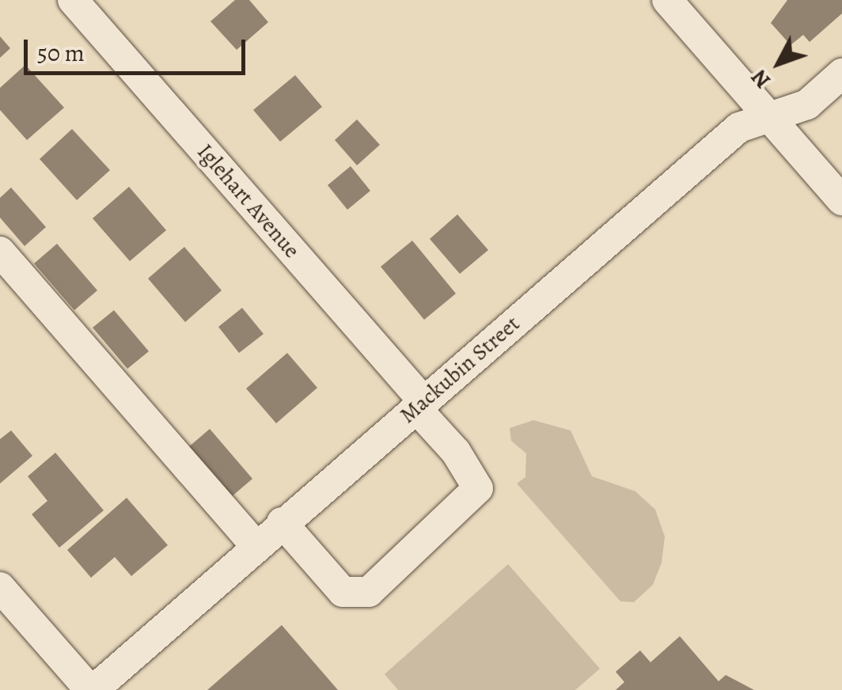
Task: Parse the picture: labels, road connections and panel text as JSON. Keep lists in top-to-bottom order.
{
  "streets": {
    "street": ["Iglehart Avenue", "Mackubin Street"]
  },
  "crossings": [
    ["Iglehart Avenue", "Mackubin Street"]
  ],
  "scale_bar": "50 m",
  "north": "bottom left"
}
